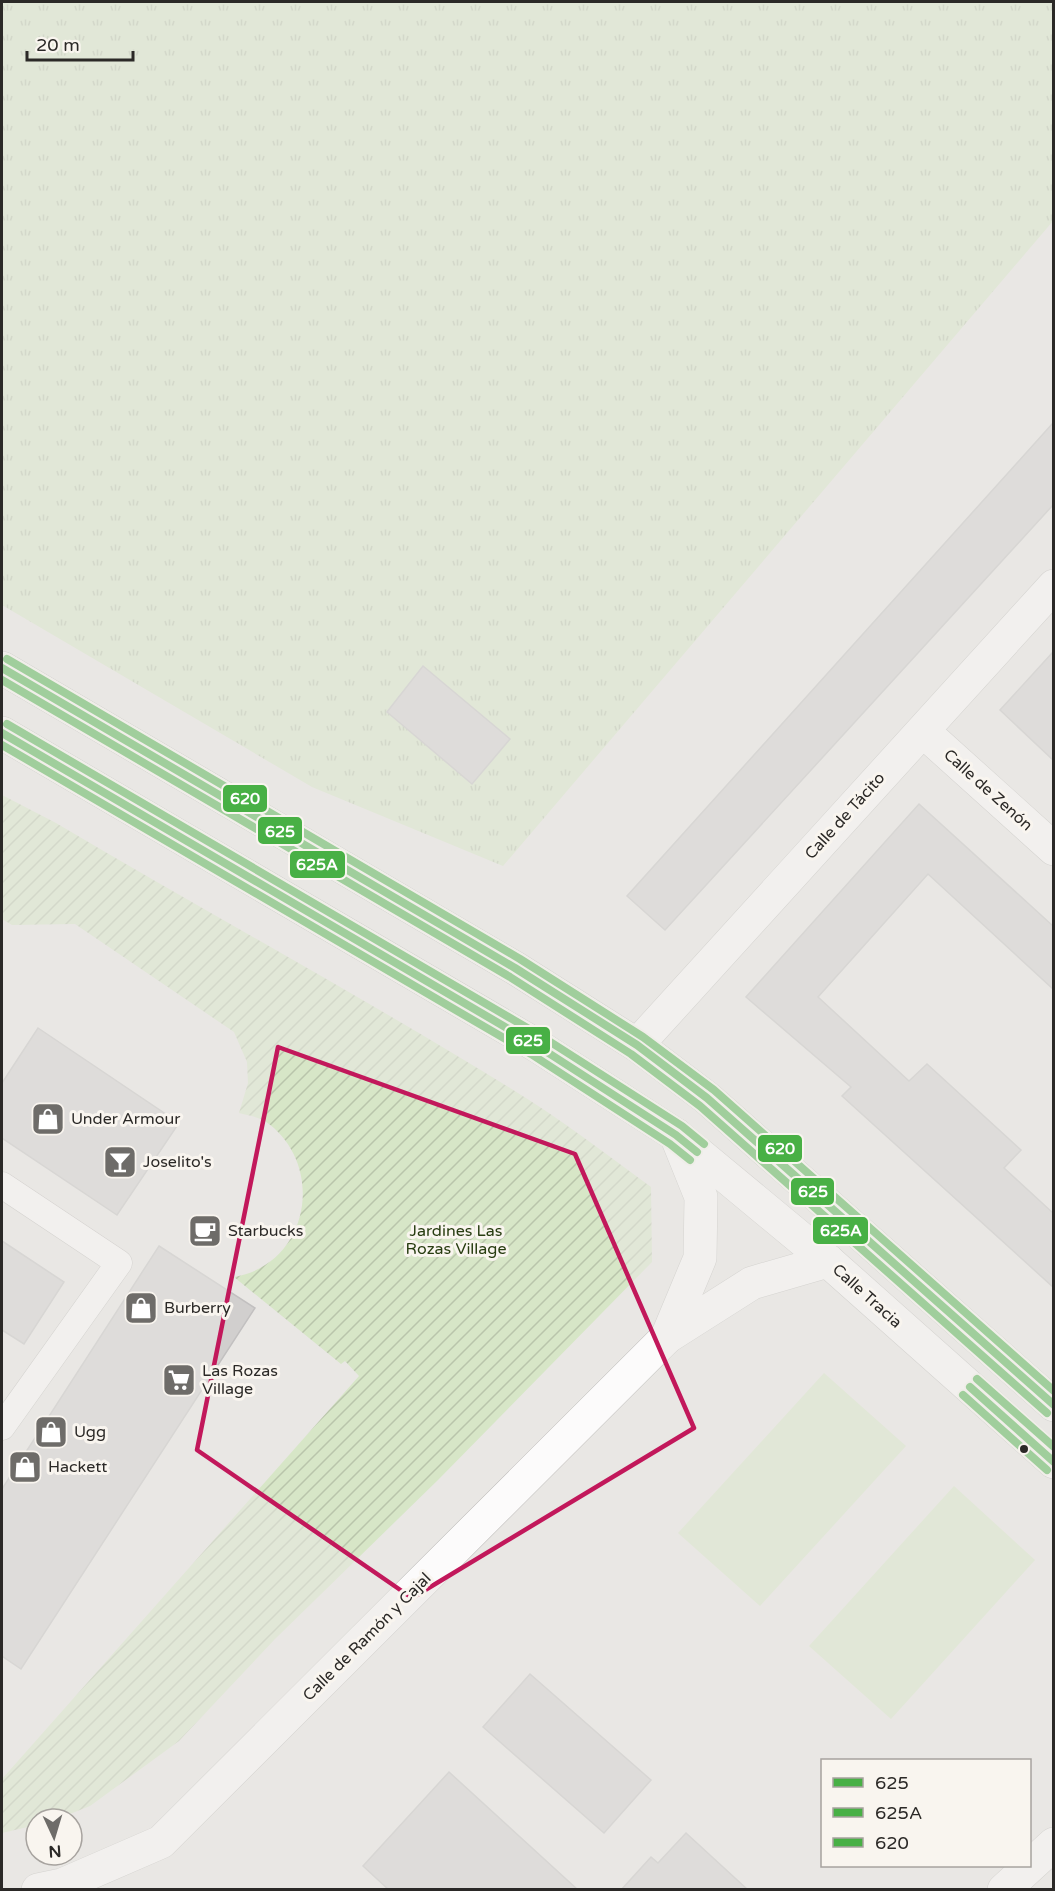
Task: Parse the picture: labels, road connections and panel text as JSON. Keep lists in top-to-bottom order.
{
  "streets": {
    "street": [
      "Calle de Zenón",
      "Calle de Tácito",
      "Calle Tracia",
      "Calle de Ramón y Cajal"
    ]
  },
  "crossings": [
    ["Calle de Zenón", "Calle de Tácito"],
    ["Calle Tracia", "Calle de Ramón y Cajal"]
  ],
  "parks": ["Jardines Las Rozas Village"],
  "places": {
    "shop": [
      "Under Armour",
      "Burberry",
      "Ugg",
      "Hackett"
    ],
    "bar": ["Joselito's"],
    "cafe": ["Starbucks"],
    "supermarket": ["Las Rozas Village"]
  },
  "lines": ["transit line 620", "transit line 625", "transit line 625A"],
  "legend": ["625", "625A", "620"],
  "scale_bar": "20 m",
  "north": "bottom"
}
